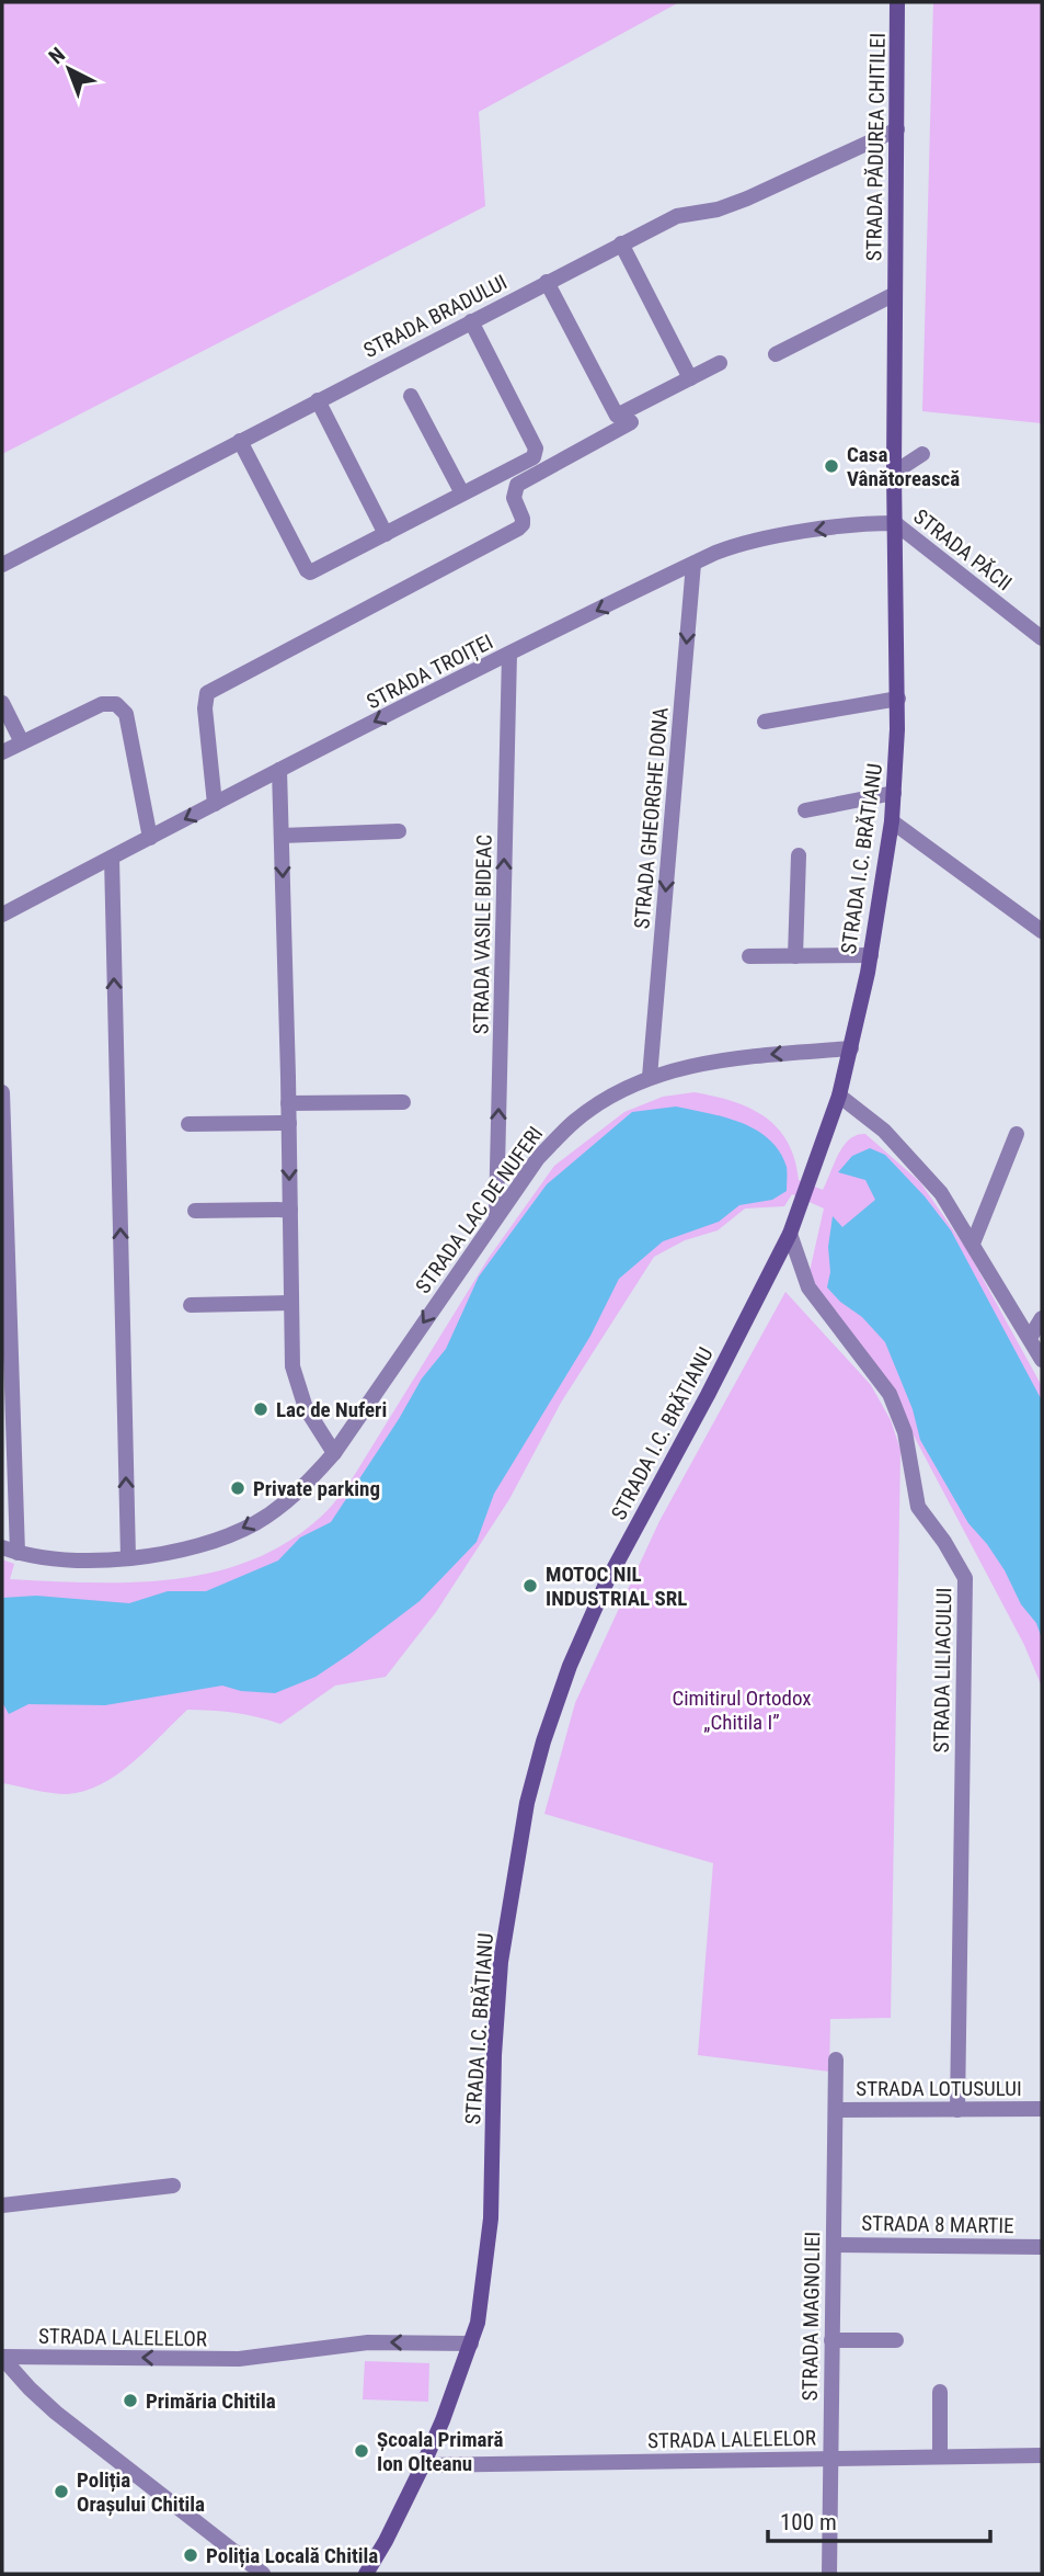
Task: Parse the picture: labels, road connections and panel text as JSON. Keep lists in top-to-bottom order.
{
  "streets": {
    "main road": ["STRADA PĂDUREA CHITILEI", "STRADA I.C. BRĂTIANU"],
    "street": [
      "STRADA BRADULUI",
      "STRADA PĂCII",
      "STRADA TROIȚEI",
      "STRADA GHEORGHE DONA",
      "STRADA VASILE BIDEAC",
      "STRADA LAC DE NUFERI",
      "STRADA LILIACULUI",
      "STRADA LOTUSULUI",
      "STRADA 8 MARTIE",
      "STRADA MAGNOLIEI",
      "STRADA LALELELOR"
    ]
  },
  "crossings": [
    ["STRADA PĂDUREA CHITILEI", "STRADA BRADULUI"],
    ["STRADA PĂDUREA CHITILEI", "STRADA I.C. BRĂTIANU"],
    ["STRADA PĂCII", "STRADA TROIȚEI"],
    ["STRADA PĂCII", "STRADA I.C. BRĂTIANU"],
    ["STRADA TROIȚEI", "STRADA GHEORGHE DONA"],
    ["STRADA TROIȚEI", "STRADA I.C. BRĂTIANU"],
    ["STRADA TROIȚEI", "STRADA VASILE BIDEAC"],
    ["STRADA GHEORGHE DONA", "STRADA LAC DE NUFERI"],
    ["STRADA I.C. BRĂTIANU", "STRADA LAC DE NUFERI"],
    ["STRADA I.C. BRĂTIANU", "STRADA LILIACULUI"],
    ["STRADA I.C. BRĂTIANU", "STRADA LALELELOR"],
    ["STRADA VASILE BIDEAC", "STRADA LAC DE NUFERI"],
    ["STRADA LILIACULUI", "STRADA LOTUSULUI"],
    ["STRADA LOTUSULUI", "STRADA MAGNOLIEI"],
    ["STRADA 8 MARTIE", "STRADA MAGNOLIEI"],
    ["STRADA MAGNOLIEI", "STRADA LALELELOR"]
  ],
  "one_way": [
    "STRADA TROIȚEI",
    "STRADA GHEORGHE DONA",
    "STRADA VASILE BIDEAC",
    "STRADA LAC DE NUFERI",
    "STRADA LALELELOR"
  ],
  "parks": ["Cimitirul Ortodox „Chitila I”"],
  "places": [
    "Casa Vânătorească",
    "Lac de Nuferi",
    "Private parking",
    "MOTOC NIL INDUSTRIAL SRL",
    "Primăria Chitila",
    "Școala Primară Ion Olteanu",
    "Poliția Orașului Chitila",
    "Poliția Locală Chitila"
  ],
  "scale_bar": "100 m",
  "north": "top left"
}
